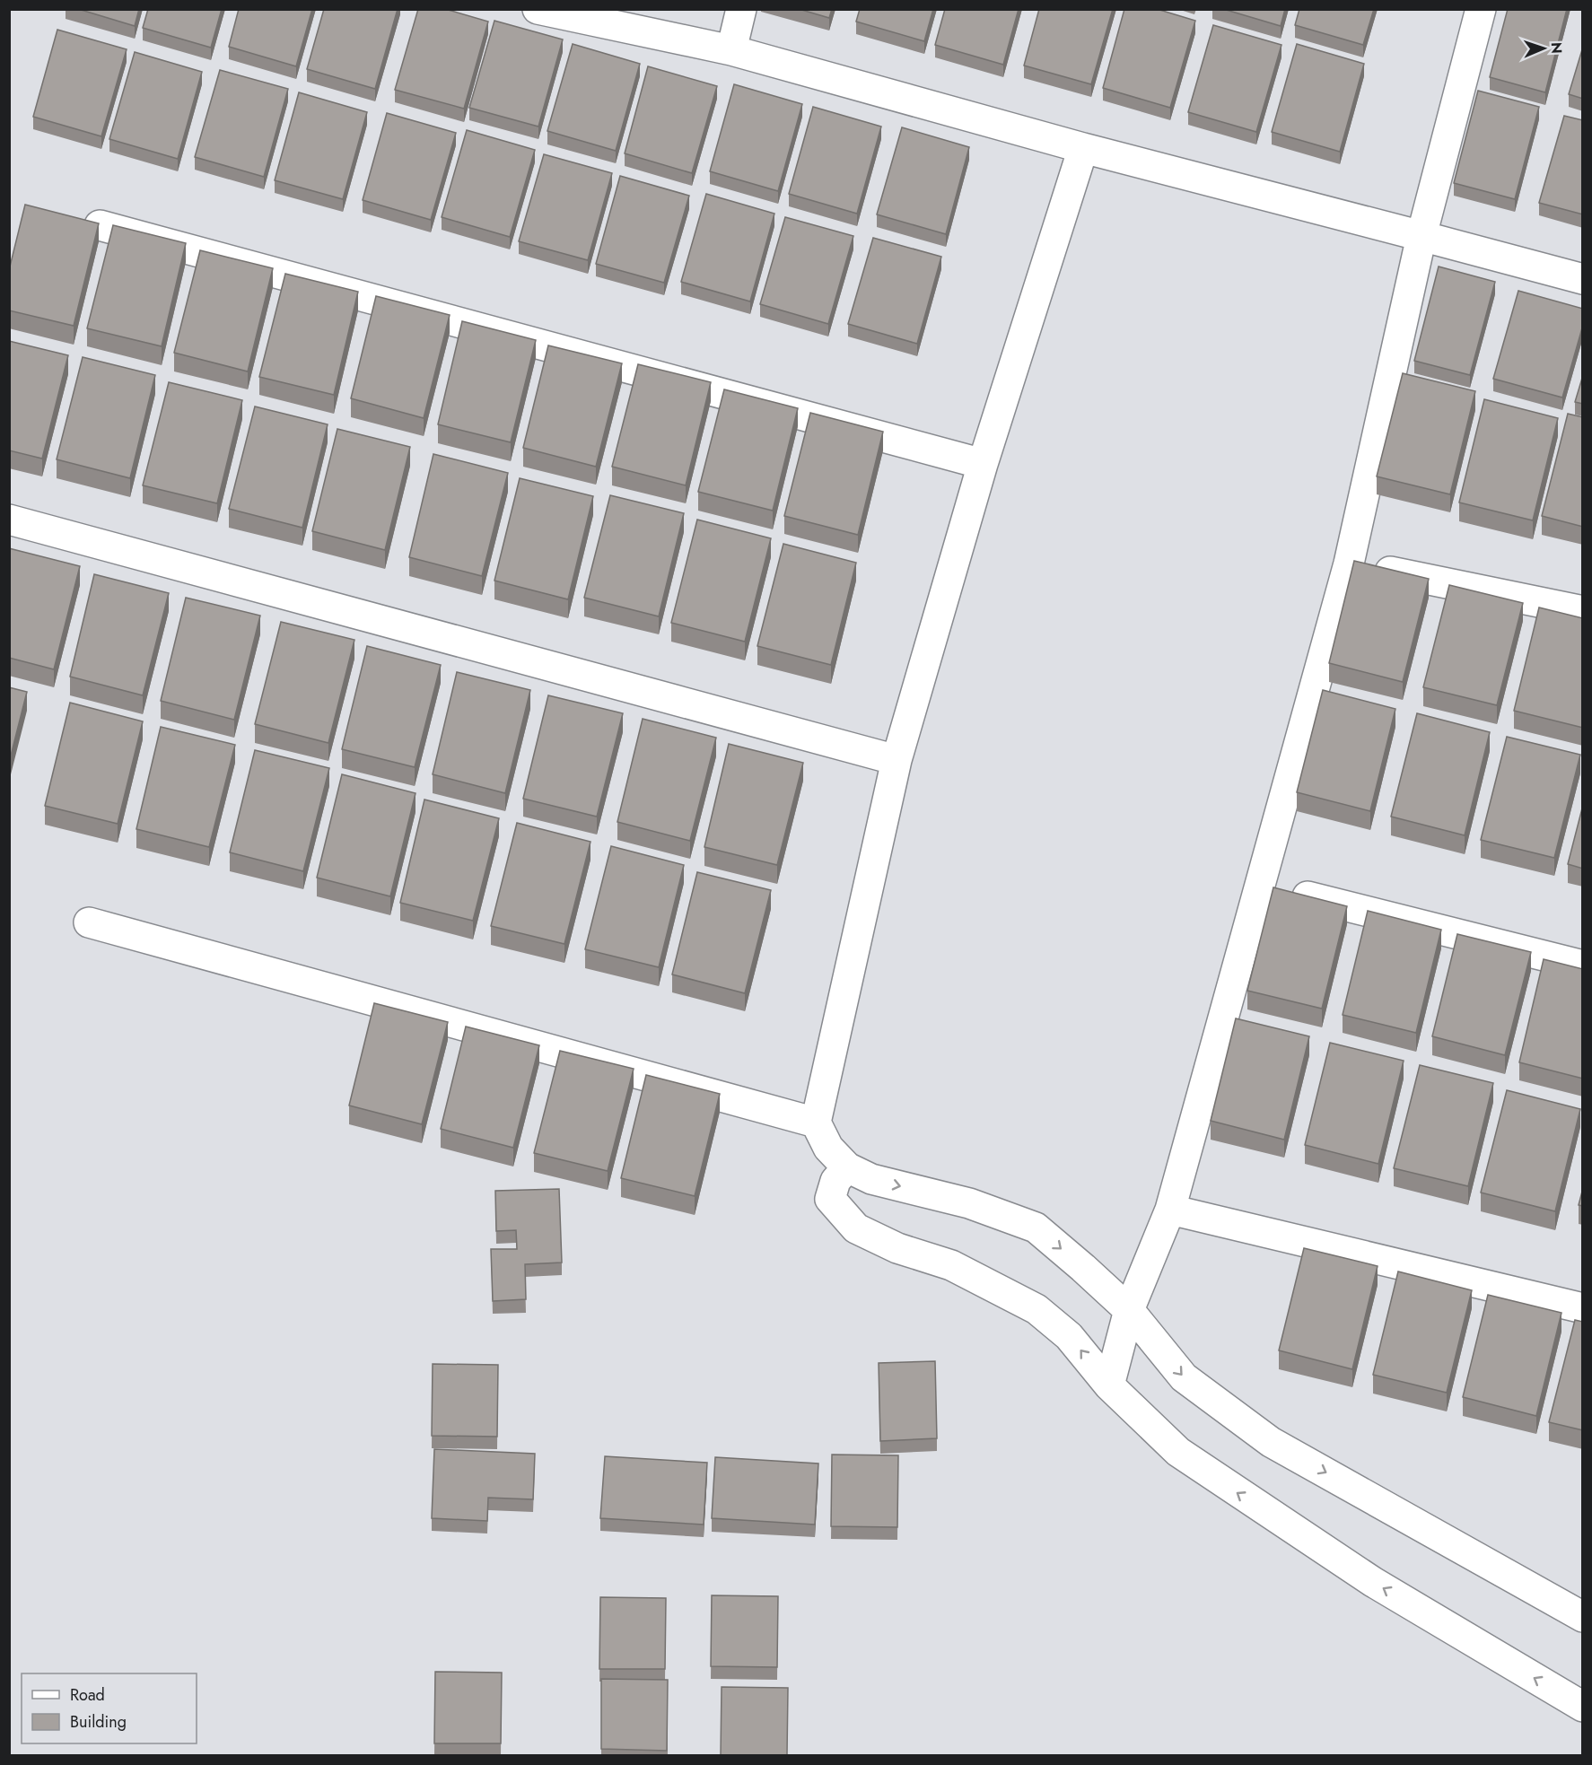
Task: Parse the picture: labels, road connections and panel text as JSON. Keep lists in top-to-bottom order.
{
  "legend": ["Road", "Building"],
  "north": "right"
}
